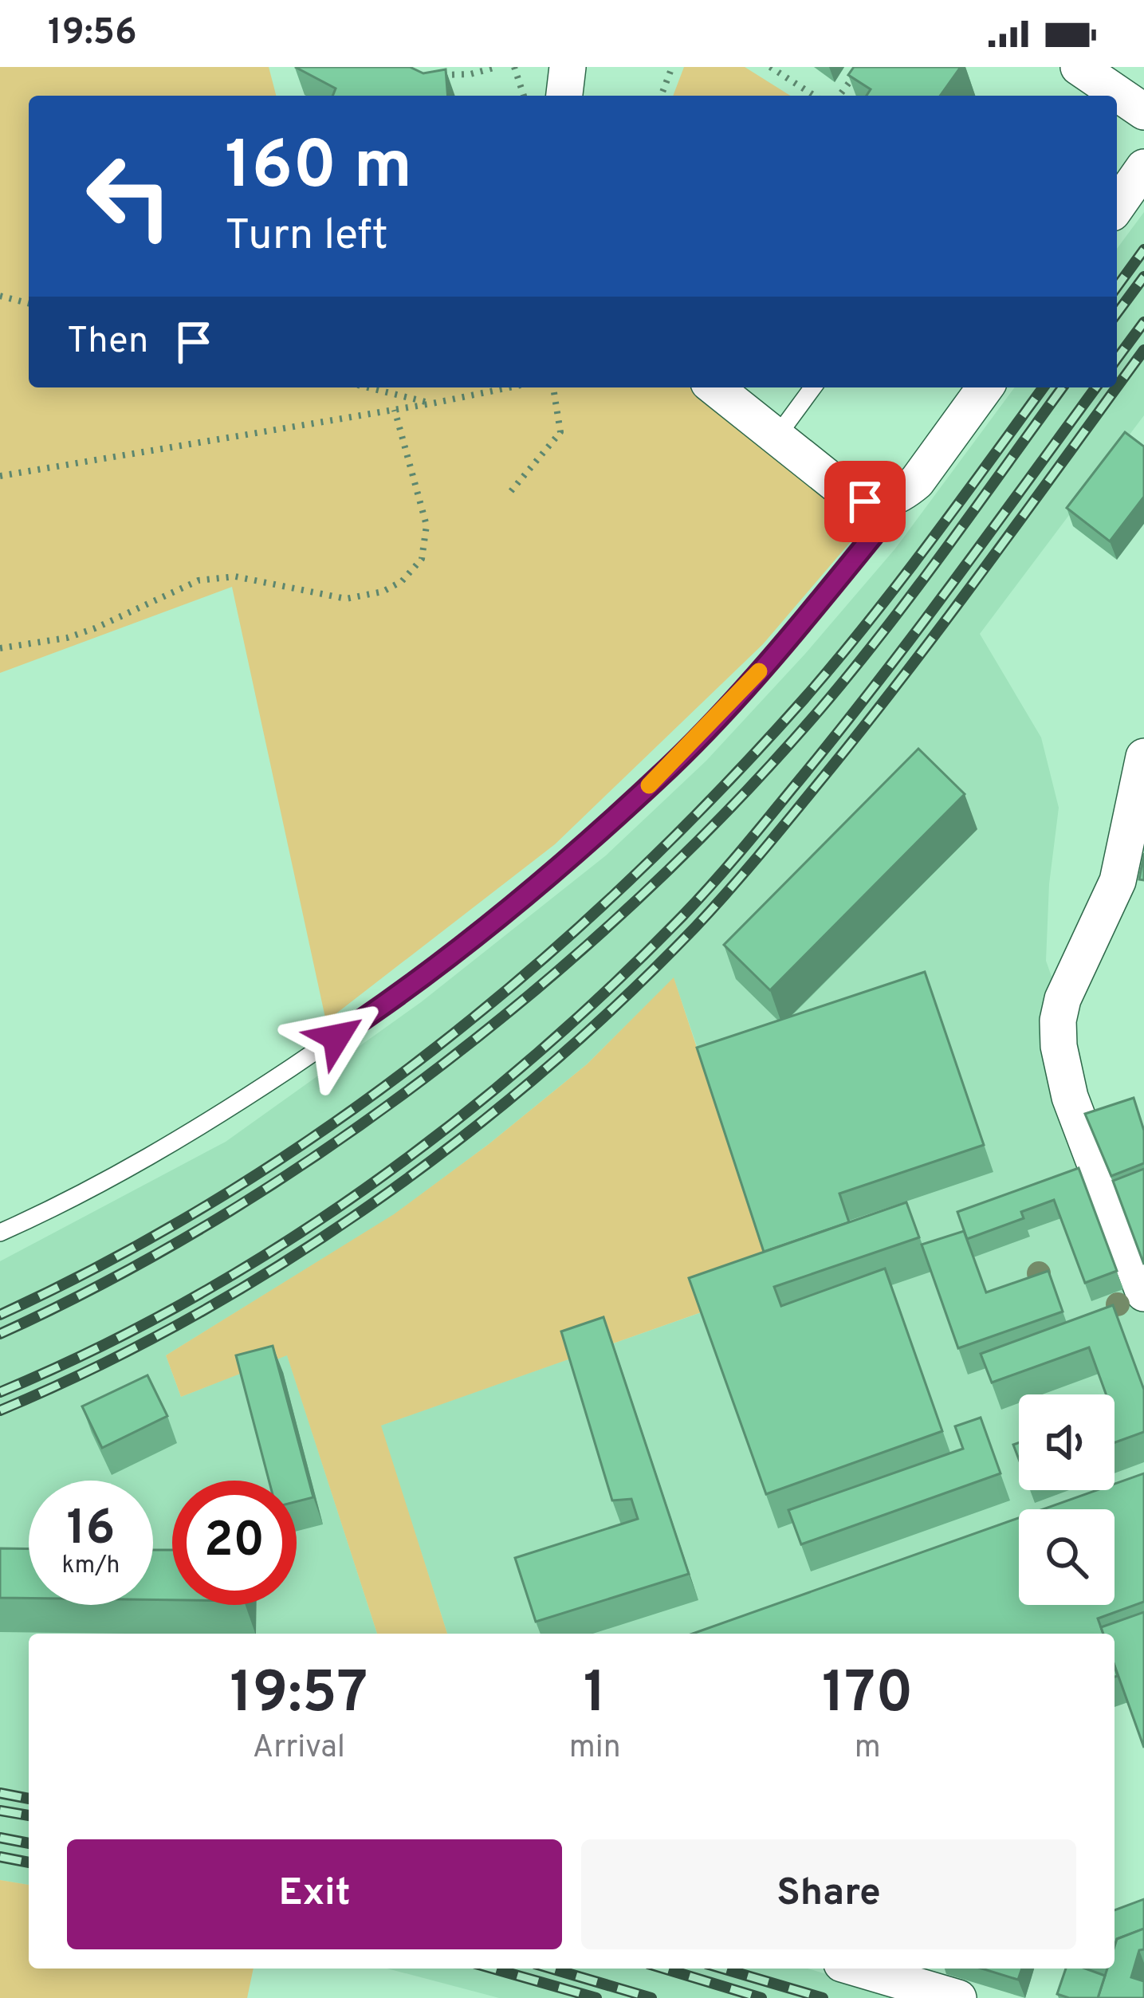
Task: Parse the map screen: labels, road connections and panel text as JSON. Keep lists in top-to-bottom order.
{
  "page": {
    "status": "19:56",
    "turn": ["160 m", "Turn left"],
    "then": "Then",
    "speed": "16 km/h",
    "limit": "20",
    "eta": [
      "19:57",
      "Arrival",
      "1",
      "min",
      "170",
      "m"
    ],
    "buttons": ["Exit", "Share"]
  }
}
